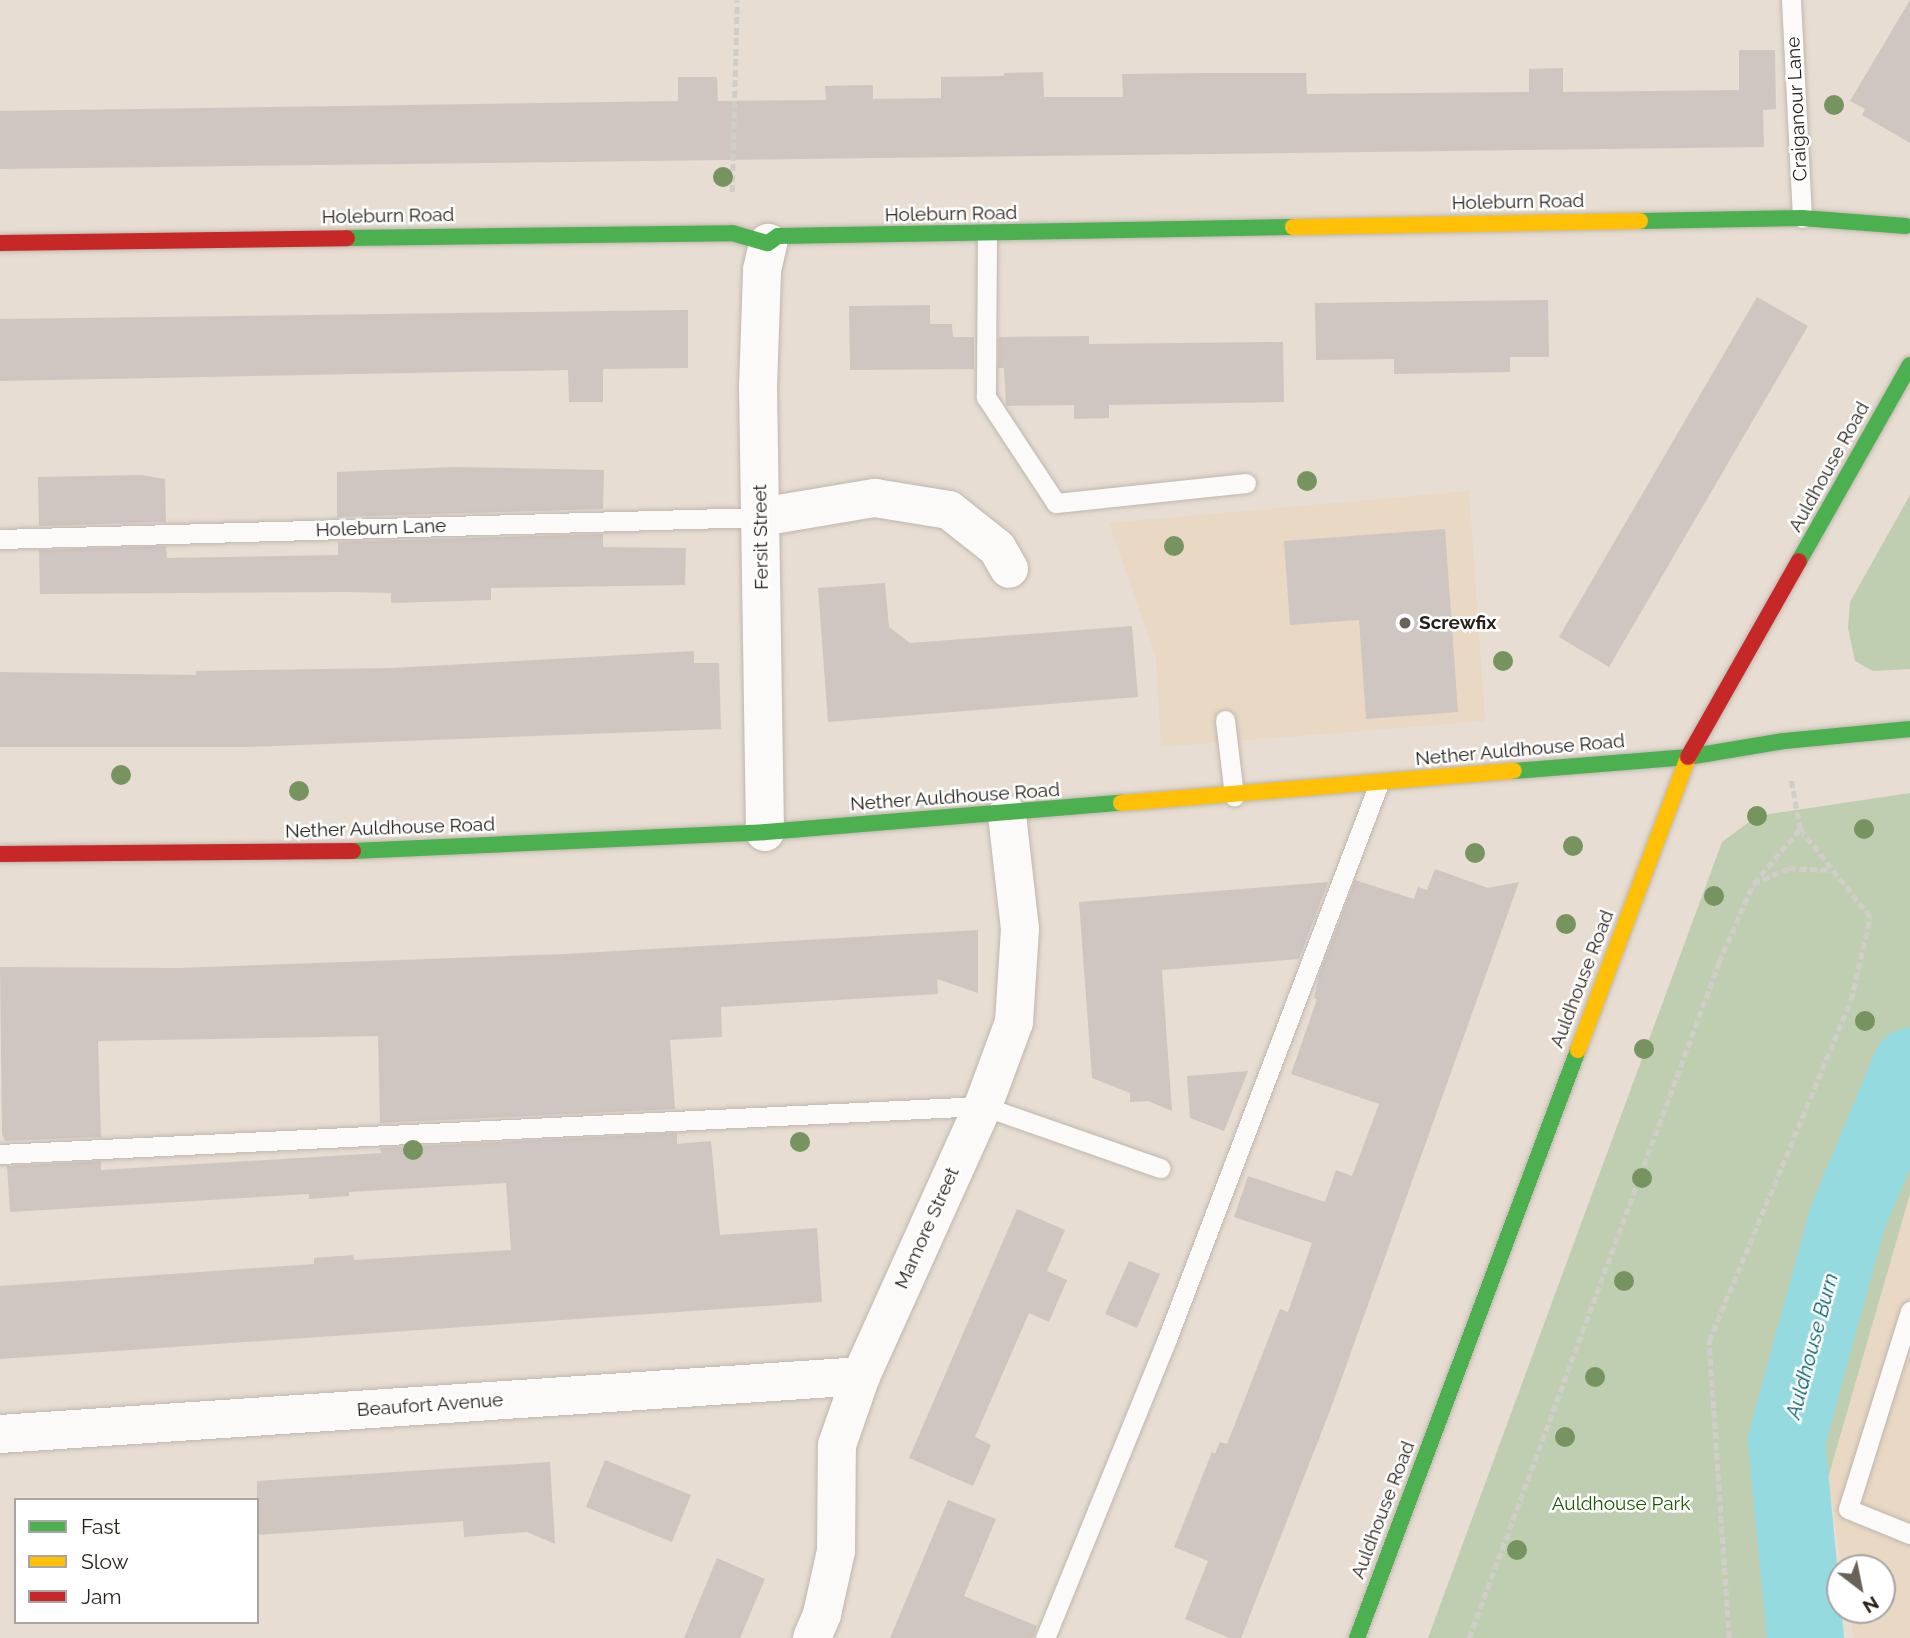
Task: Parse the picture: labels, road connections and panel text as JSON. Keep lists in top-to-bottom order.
{
  "streets": {
    "street": [
      "Holeburn Road",
      "Auldhouse Road",
      "Fersit Street",
      "Nether Auldhouse Road",
      "Mamore Street",
      "Beaufort Avenue"
    ],
    "lane": ["Craiganour Lane", "Holeburn Lane"]
  },
  "crossings": [
    ["Craiganour Lane", "Holeburn Road"],
    ["Holeburn Road", "Fersit Street"],
    ["Auldhouse Road", "Nether Auldhouse Road"],
    ["Holeburn Lane", "Fersit Street"],
    ["Fersit Street", "Nether Auldhouse Road"],
    ["Nether Auldhouse Road", "Mamore Street"],
    ["Mamore Street", "Beaufort Avenue"]
  ],
  "water": ["Auldhouse Burn"],
  "parks": ["Auldhouse Park"],
  "places": ["Screwfix"],
  "legend": ["Fast", "Slow", "Jam"],
  "north": "bottom right"
}
